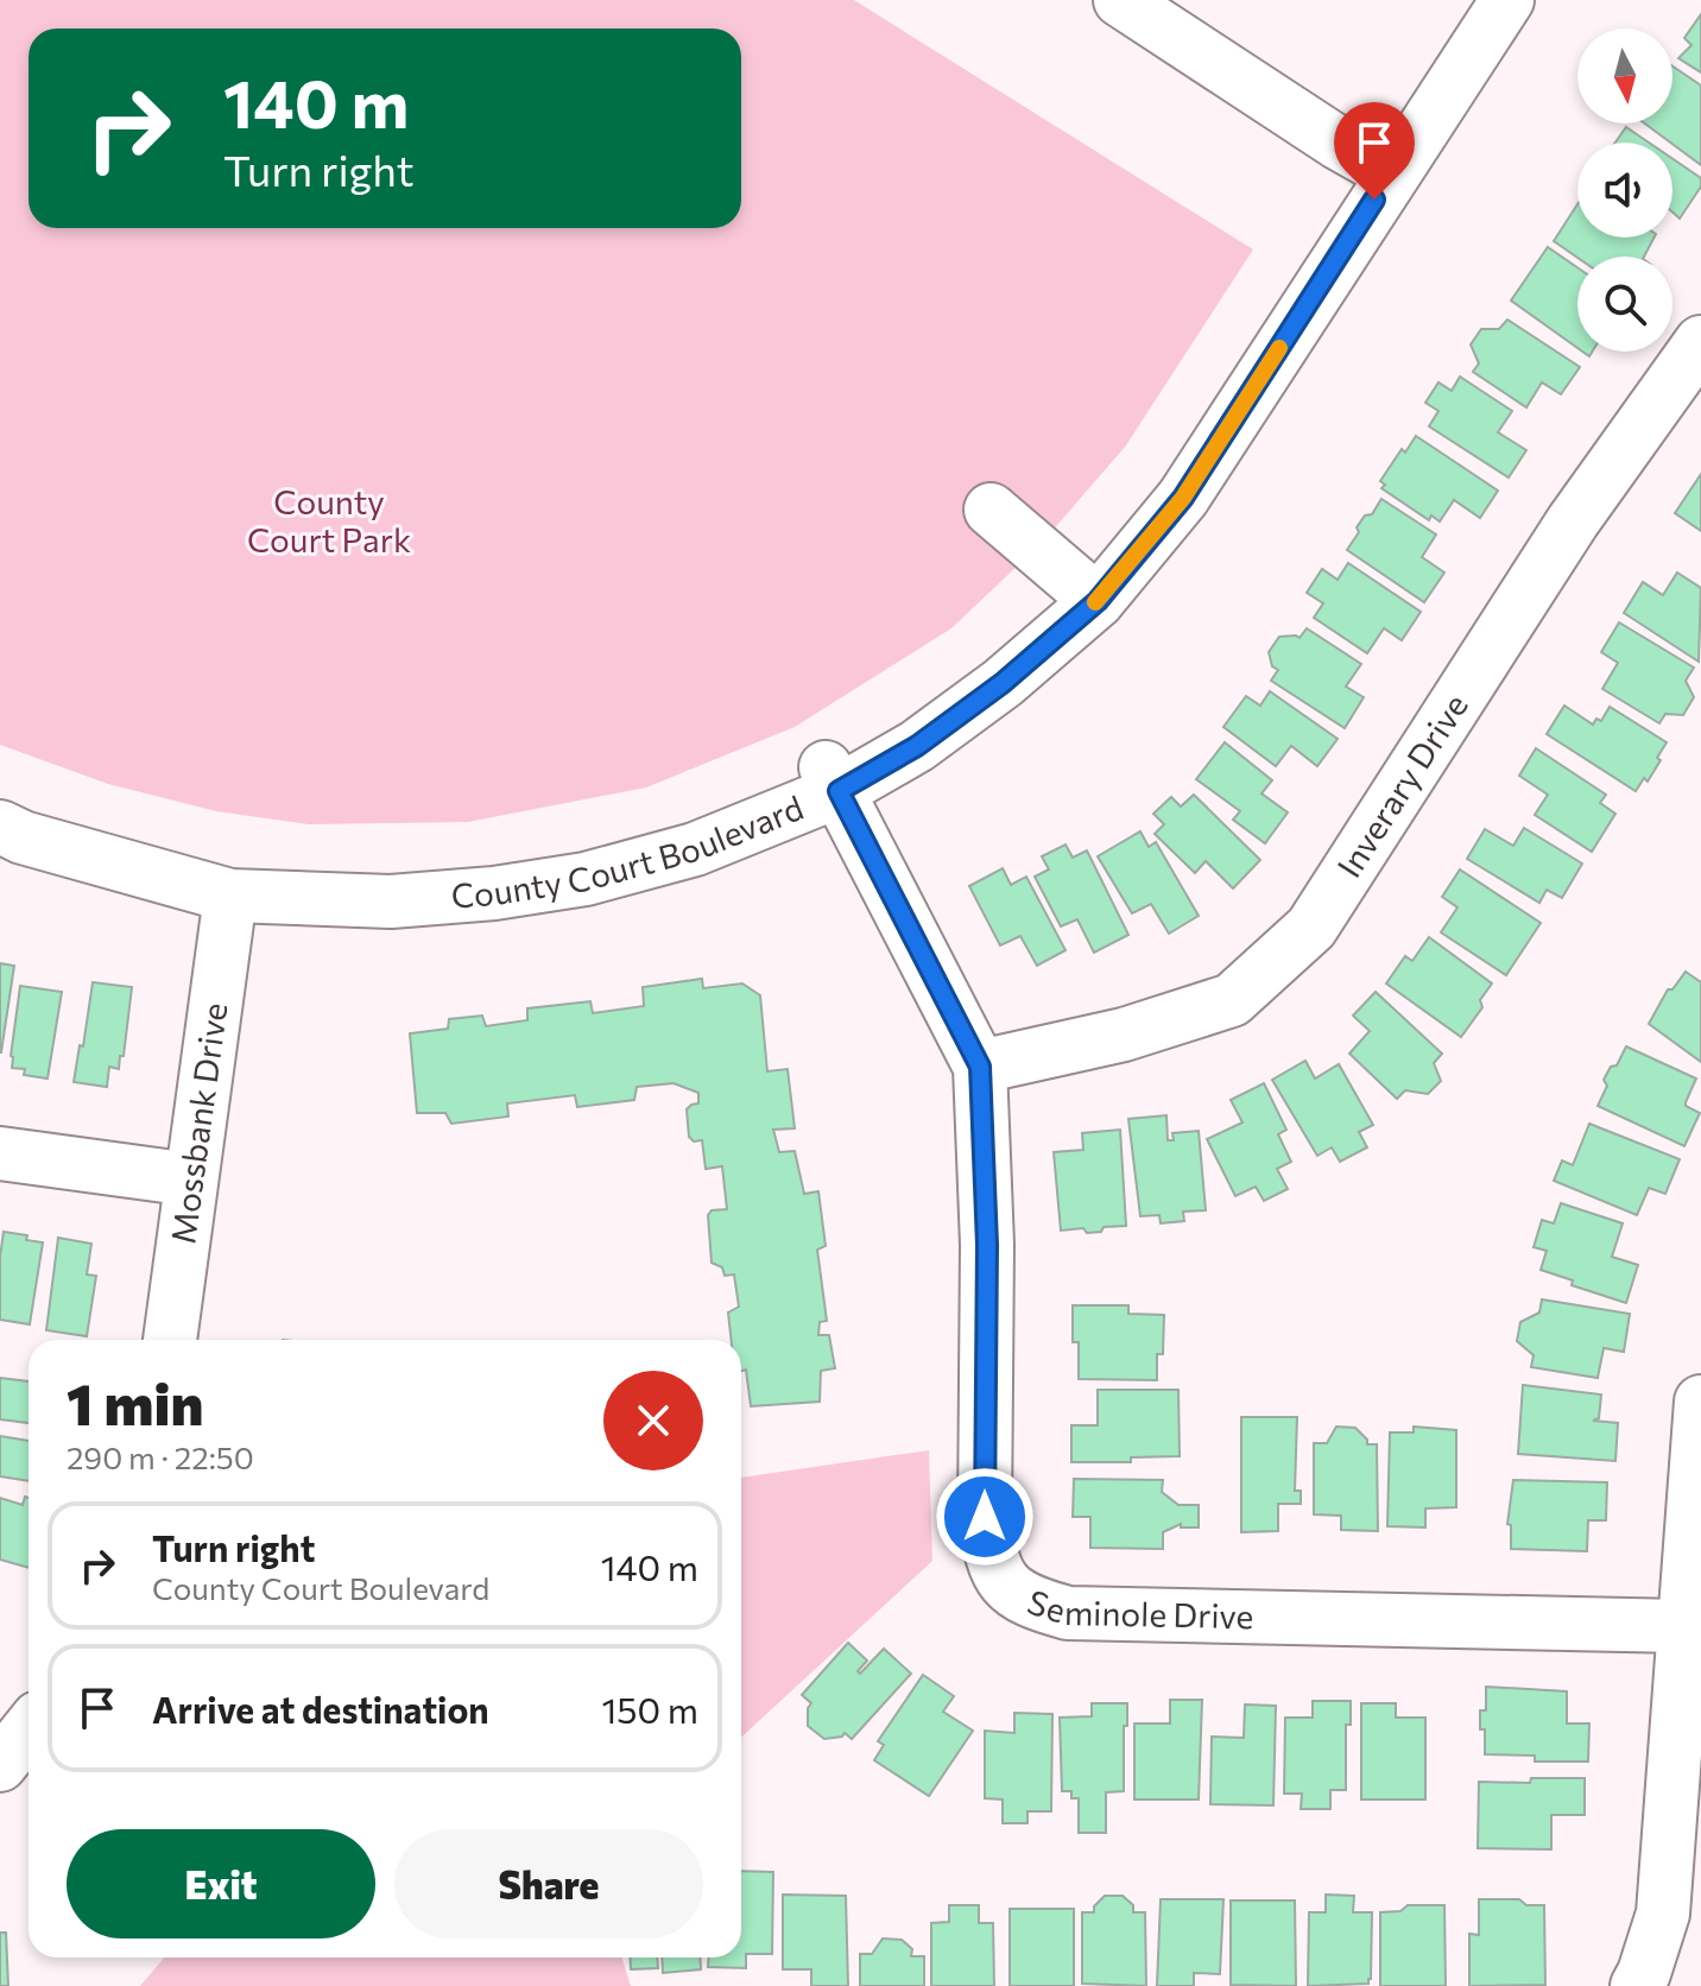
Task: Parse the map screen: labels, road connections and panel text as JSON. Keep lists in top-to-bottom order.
{
  "streets": {
    "street": [
      "Inverary Drive",
      "County Court Boulevard",
      "Mossbank Drive",
      "Seminole Drive"
    ]
  },
  "crossings": [
    ["Inverary Drive", "Seminole Drive"],
    ["County Court Boulevard", "Mossbank Drive"],
    ["County Court Boulevard", "Seminole Drive"]
  ],
  "parks": ["County Court Park"],
  "north": "bottom",
  "page": {
    "turn": ["140 m", "Turn right"],
    "heading": ["1 min", "290 m · 22:50"],
    "list": [
      {
        "name": "Turn right",
        "note": "County Court Boulevard",
        "value": "140 m"
      },
      {
        "name": "Arrive at destination",
        "value": "150 m"
      }
    ],
    "buttons": ["Exit", "Share"]
  }
}
